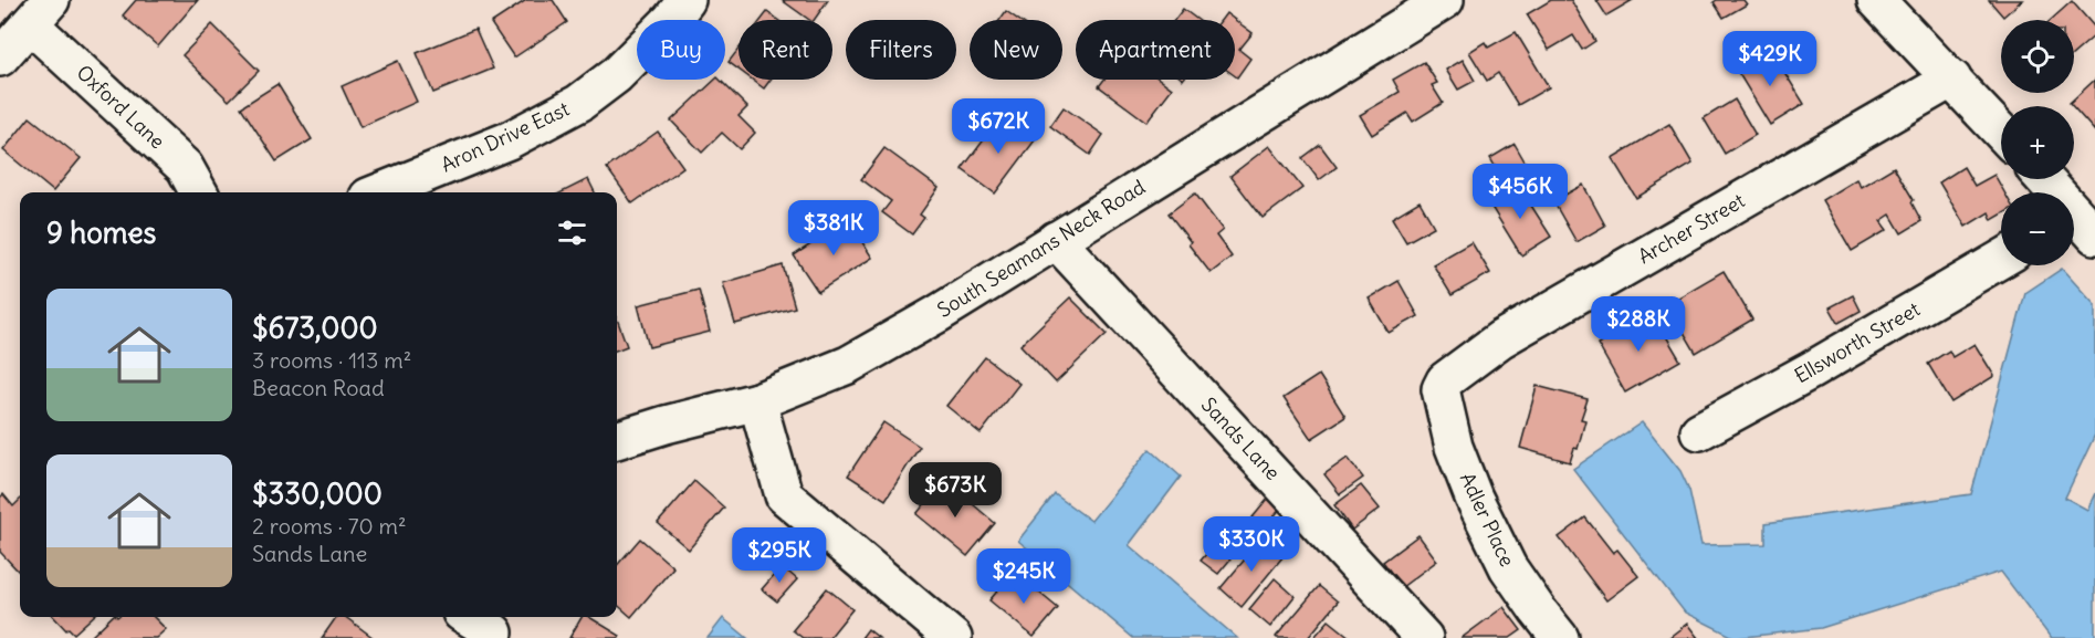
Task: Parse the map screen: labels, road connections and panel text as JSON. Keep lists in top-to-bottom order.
{
  "streets": {
    "street": [
      "Oxford Lane",
      "Aron Drive East",
      "Archer Street",
      "South Seamans Neck Road",
      "Ellsworth Street",
      "Sands Lane",
      "Adler Place"
    ]
  },
  "crossings": [
    ["Archer Street", "Adler Place"],
    ["South Seamans Neck Road", "Sands Lane"]
  ],
  "page": {
    "map_buttons": ["+", "−"],
    "chip": [
      "Buy",
      "Rent",
      "Filters",
      "New",
      "Apartment"
    ],
    "price": [
      "$429K",
      "$672K",
      "$456K",
      "$381K",
      "$288K",
      "$673K",
      "$330K",
      "$295K",
      "$245K"
    ],
    "heading": "9 homes",
    "list": [
      {
        "name": "$673,000",
        "note": "3 rooms · 113 m² · Beacon Road"
      },
      {
        "name": "$330,000",
        "note": "2 rooms · 70 m² · Sands Lane"
      }
    ]
  }
}
